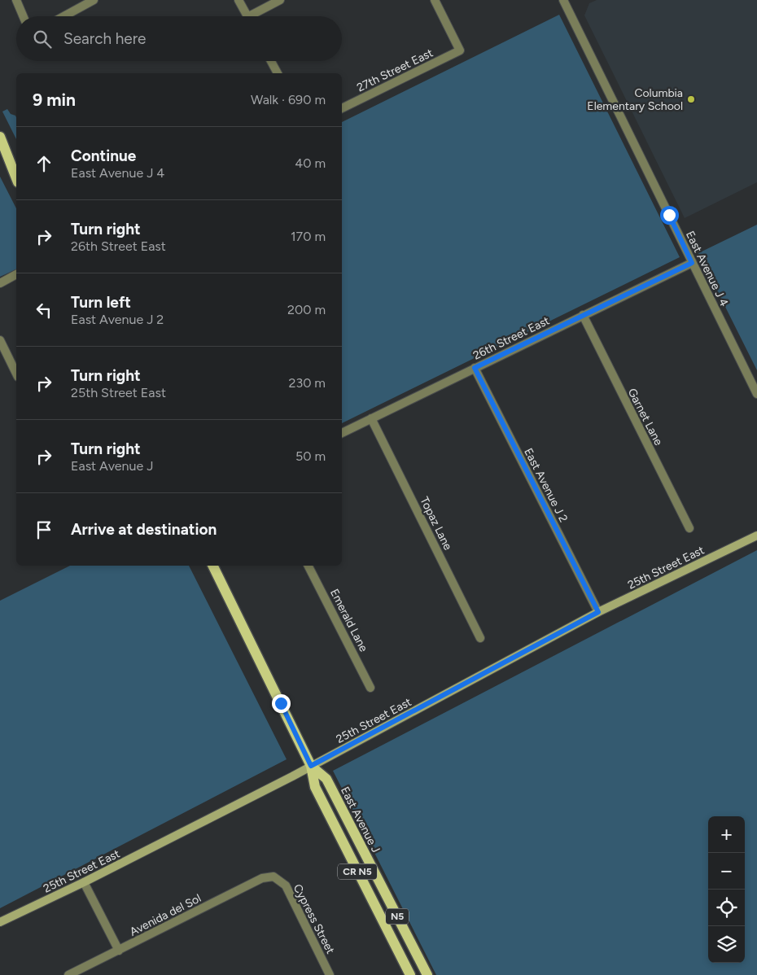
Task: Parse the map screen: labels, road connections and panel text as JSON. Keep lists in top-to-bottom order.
{
  "streets": {
    "main road": ["East Avenue J", "CR N5", "N5"],
    "street": [
      "27th Street East",
      "East Avenue J 4",
      "26th Street East",
      "Garnet Lane",
      "East Avenue J 2",
      "Topaz Lane",
      "25th Street East",
      "Emerald Lane",
      "Avenida del Sol",
      "Cypress Street"
    ]
  },
  "crossings": [
    ["East Avenue J 4", "26th Street East"],
    ["26th Street East", "Garnet Lane"],
    ["26th Street East", "East Avenue J 2"],
    ["26th Street East", "Topaz Lane"],
    ["East Avenue J 2", "25th Street East"],
    ["25th Street East", "East Avenue J"],
    ["Avenida del Sol", "Cypress Street"]
  ],
  "places": ["Columbia Elementary School"],
  "page": {
    "search": "Search here",
    "heading": ["9 min", "Walk · 690 m"],
    "list": [
      ["Continue", "East Avenue J 4", "40 m"],
      ["Turn right", "26th Street East", "170 m"],
      ["Turn left", "East Avenue J 2", "200 m"],
      ["Turn right", "25th Street East", "230 m"],
      ["Turn right", "East Avenue J", "50 m"],
      "Arrive at destination"
    ],
    "map_buttons": ["+", "−"]
  }
}
